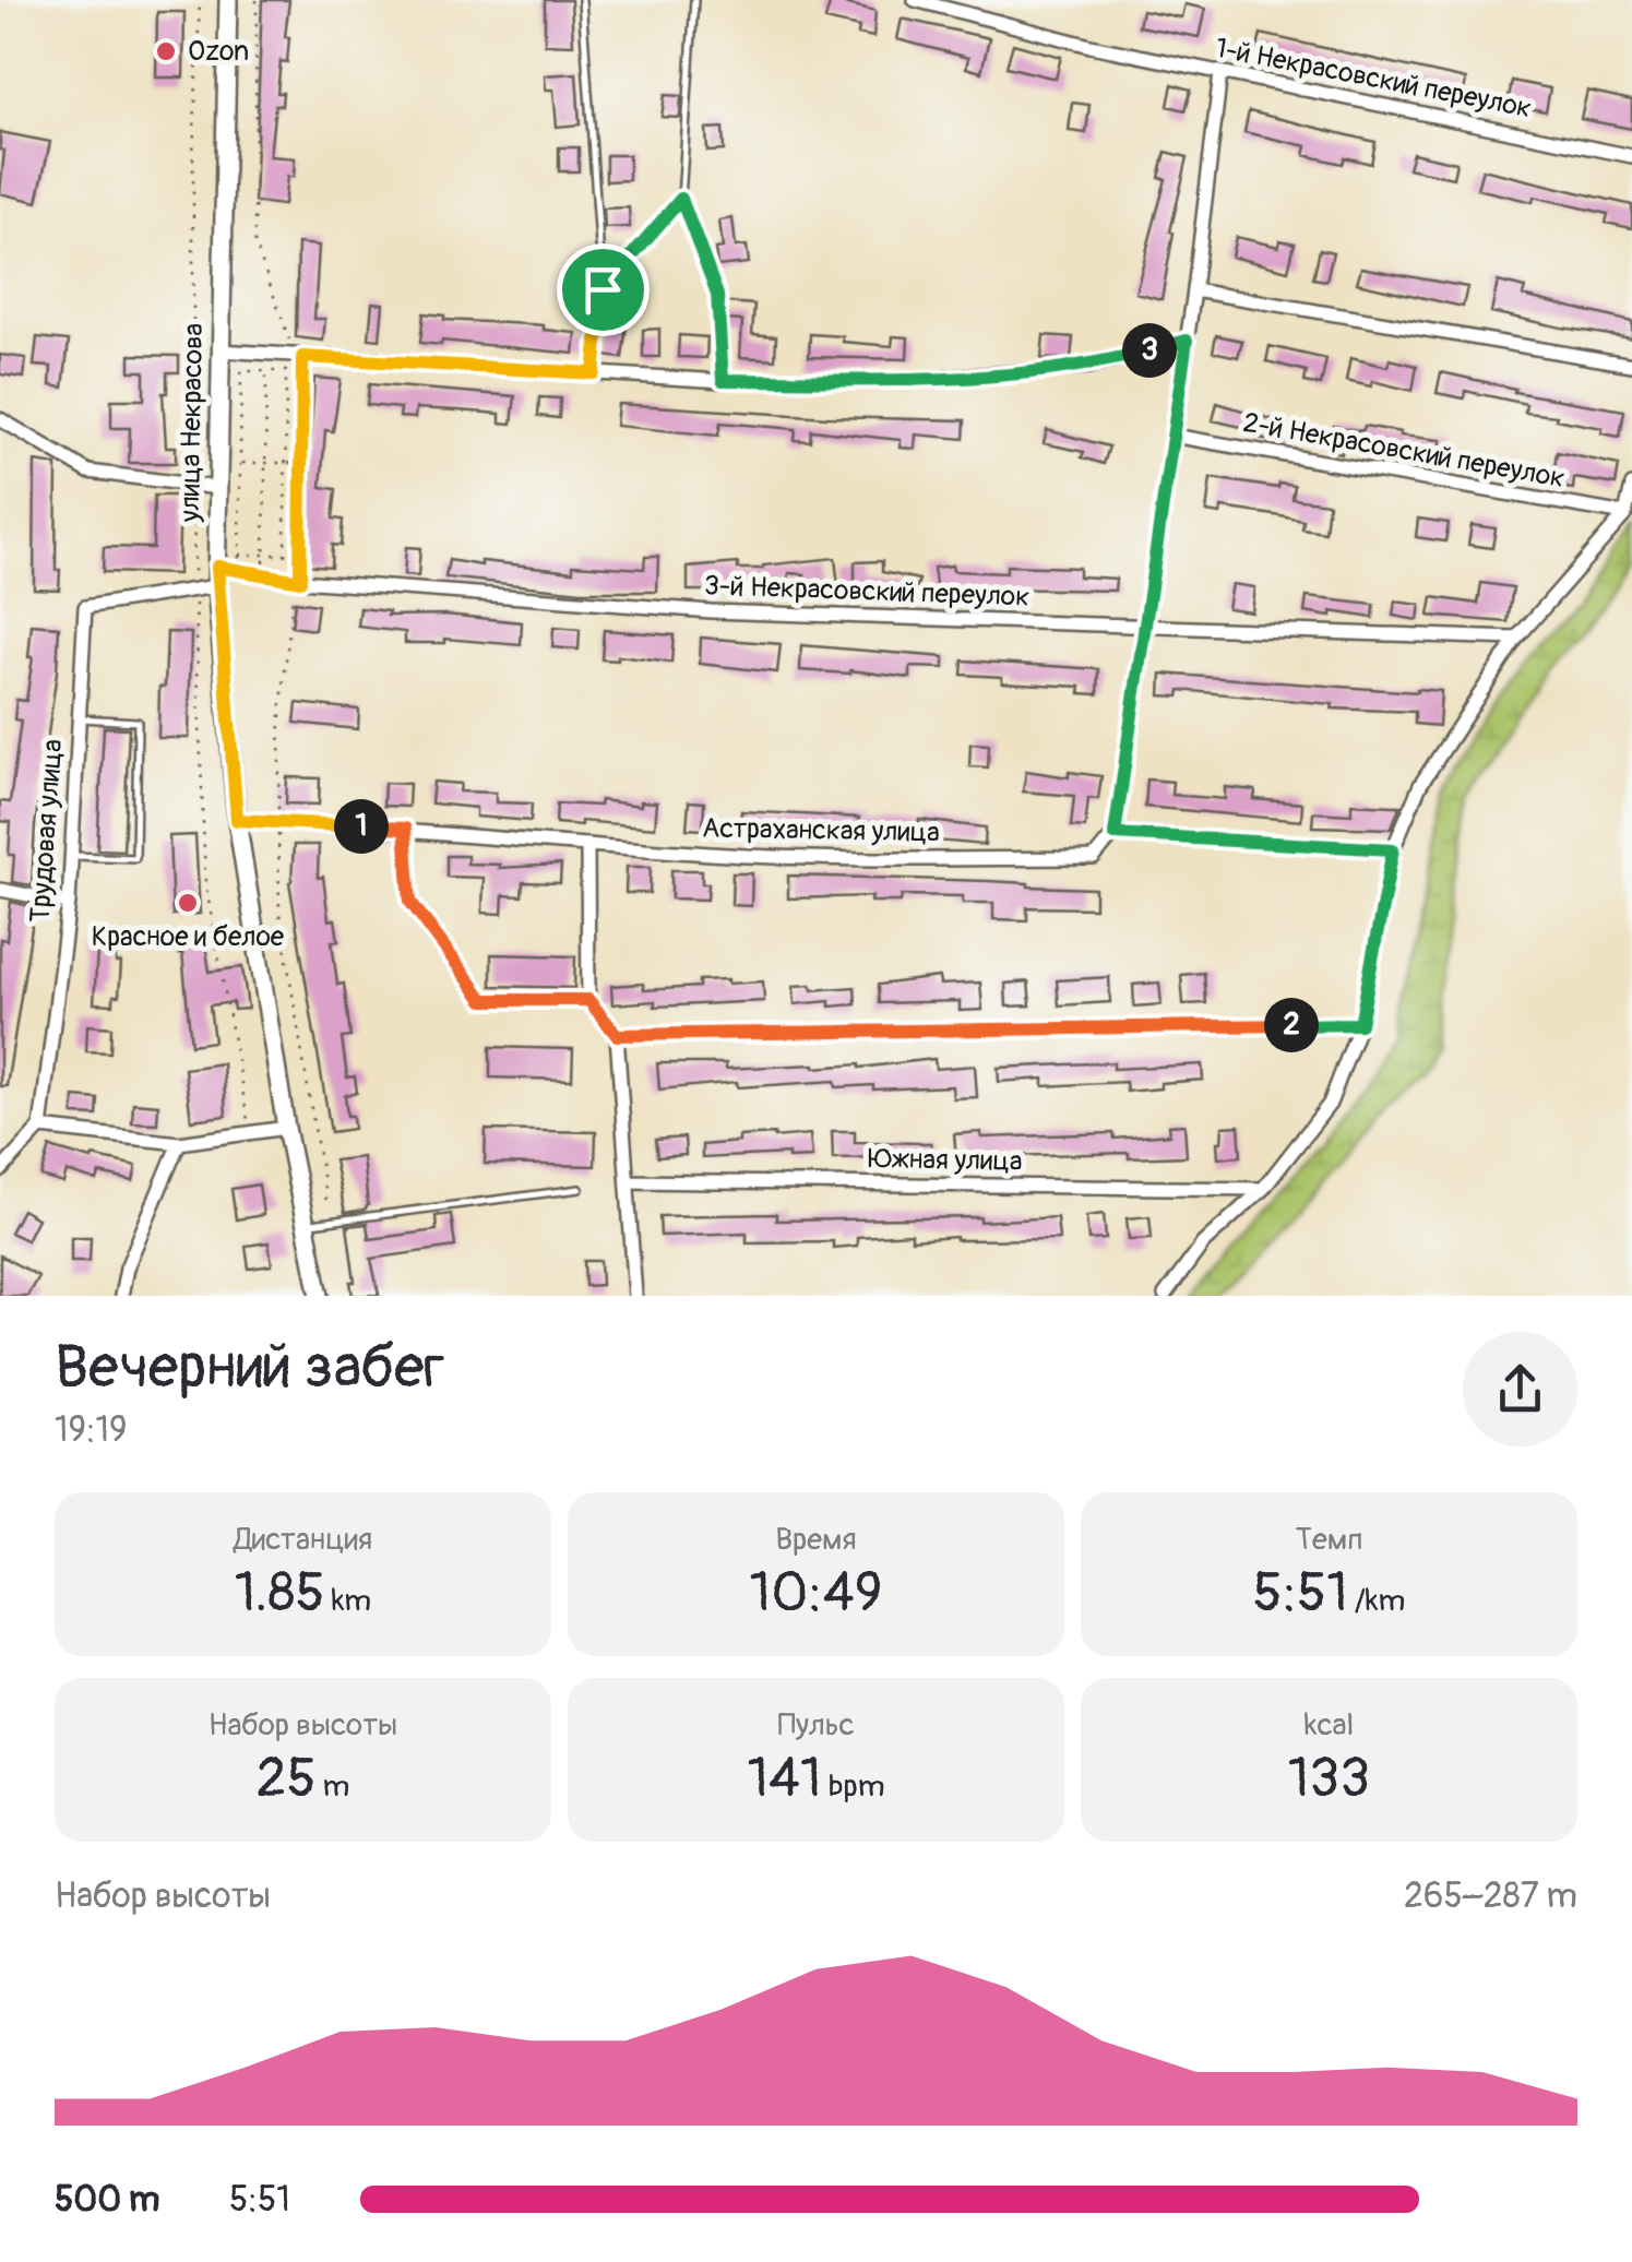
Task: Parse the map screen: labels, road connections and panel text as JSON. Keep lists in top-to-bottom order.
{
  "streets": {
    "street": [
      "1-й Некрасовский переулок",
      "улица Некрасова",
      "2-й Некрасовский переулок",
      "3-й Некрасовский переулок",
      "Трудовая улица",
      "Астраханская улица",
      "Южная улица"
    ]
  },
  "crossings": [
    ["улица Некрасова", "3-й Некрасовский переулок"],
    ["улица Некрасова", "Трудовая улица"],
    ["улица Некрасова", "Астраханская улица"]
  ],
  "places": ["Ozon", "Красное и белое"],
  "page": {
    "pins": ["3", "1", "2"],
    "heading": ["Вечерний забег", "19:19"],
    "stats": [
      ["Дистанция", "1.85 km"],
      ["Время", "10:49"],
      ["Темп", "5:51 /km"],
      ["Набор высоты", "25 m"],
      ["Пульс", "141 bpm"],
      ["kcal", "133"]
    ],
    "chart": ["Набор высоты", "265–287 m"],
    "list": [
      {
        "name": "500 m",
        "note": "5:51"
      }
    ]
  }
}
